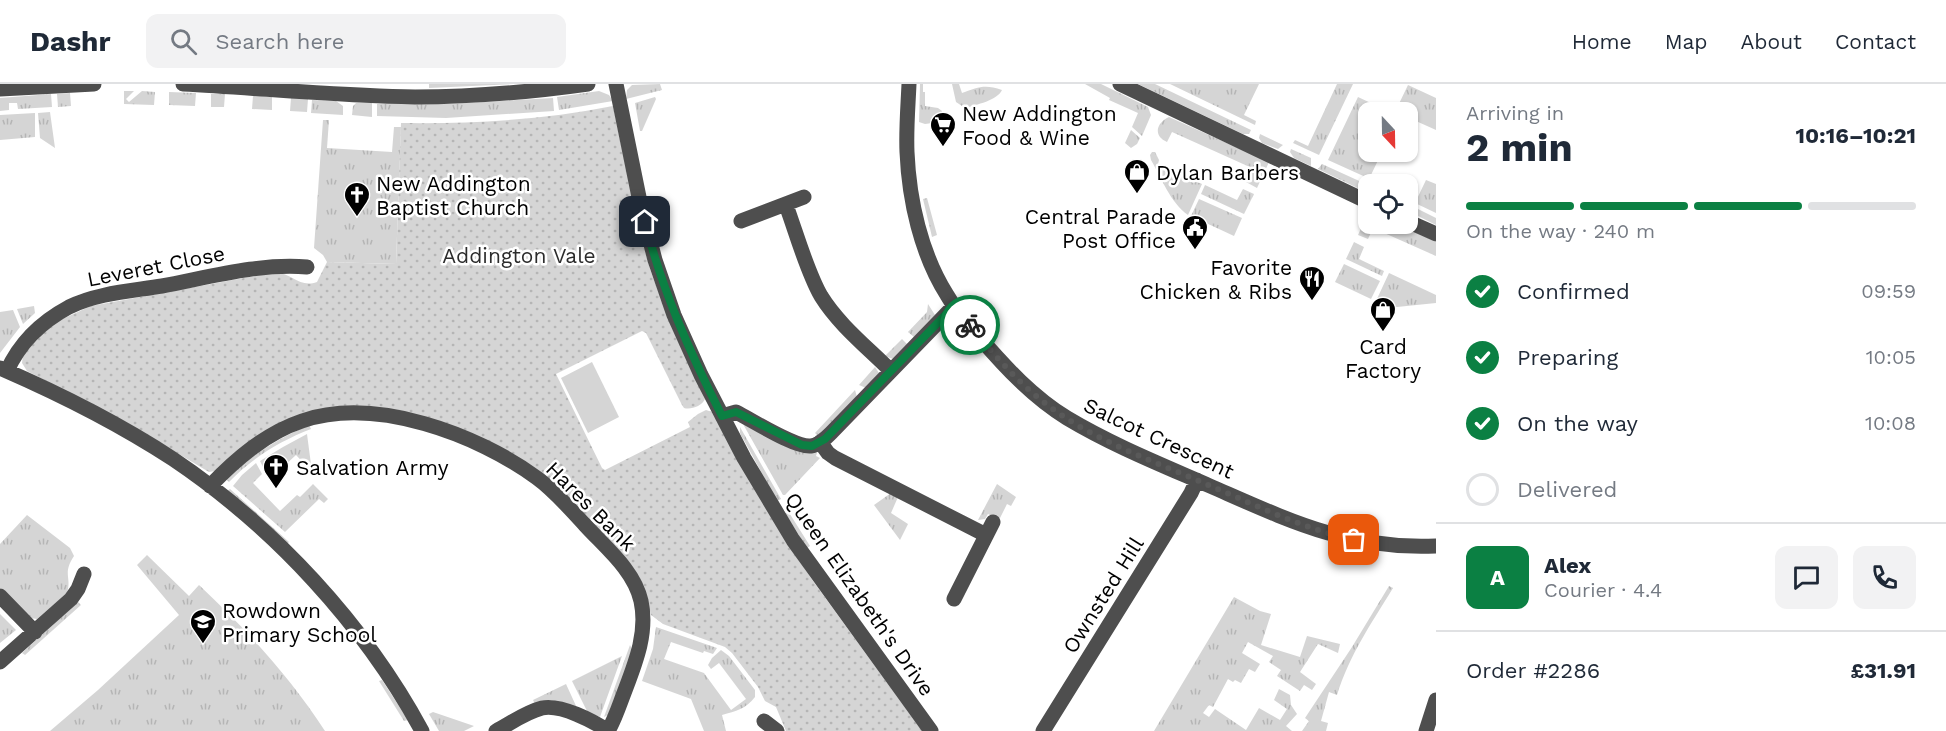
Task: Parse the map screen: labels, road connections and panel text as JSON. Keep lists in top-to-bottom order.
{
  "streets": {
    "street": [
      "Leveret Close",
      "Salcot Crescent",
      "Hares Bank",
      "Queen Elizabeth's Drive",
      "Ownsted Hill"
    ]
  },
  "crossings": [
    ["Salcot Crescent", "Ownsted Hill"]
  ],
  "parks": ["Addington Vale"],
  "places": {
    "supermarket": ["New Addington Food & Wine"],
    "shop": ["Dylan Barbers", "Card Factory"],
    "church": ["New Addington Baptist Church", "Salvation Army"],
    "public building": ["Central Parade Post Office"],
    "restaurant": ["Favorite Chicken & Ribs"],
    "school or university": ["Rowdown Primary School"]
  },
  "north": "bottom",
  "page": {
    "header": "Dashr",
    "search": "Search here",
    "nav": [
      "Home",
      "Map",
      "About",
      "Contact"
    ],
    "heading": ["2 min", "Arriving in", "10:16–10:21"],
    "panel": [
      "Alex",
      "Courier · 4.4",
      "Order #2286",
      "£31.91"
    ],
    "bar": "On the way · 240 m",
    "list": [
      ["Confirmed", "09:59"],
      ["Preparing", "10:05"],
      ["On the way", "10:08"],
      "Delivered"
    ],
    "round": "A"
  }
}
